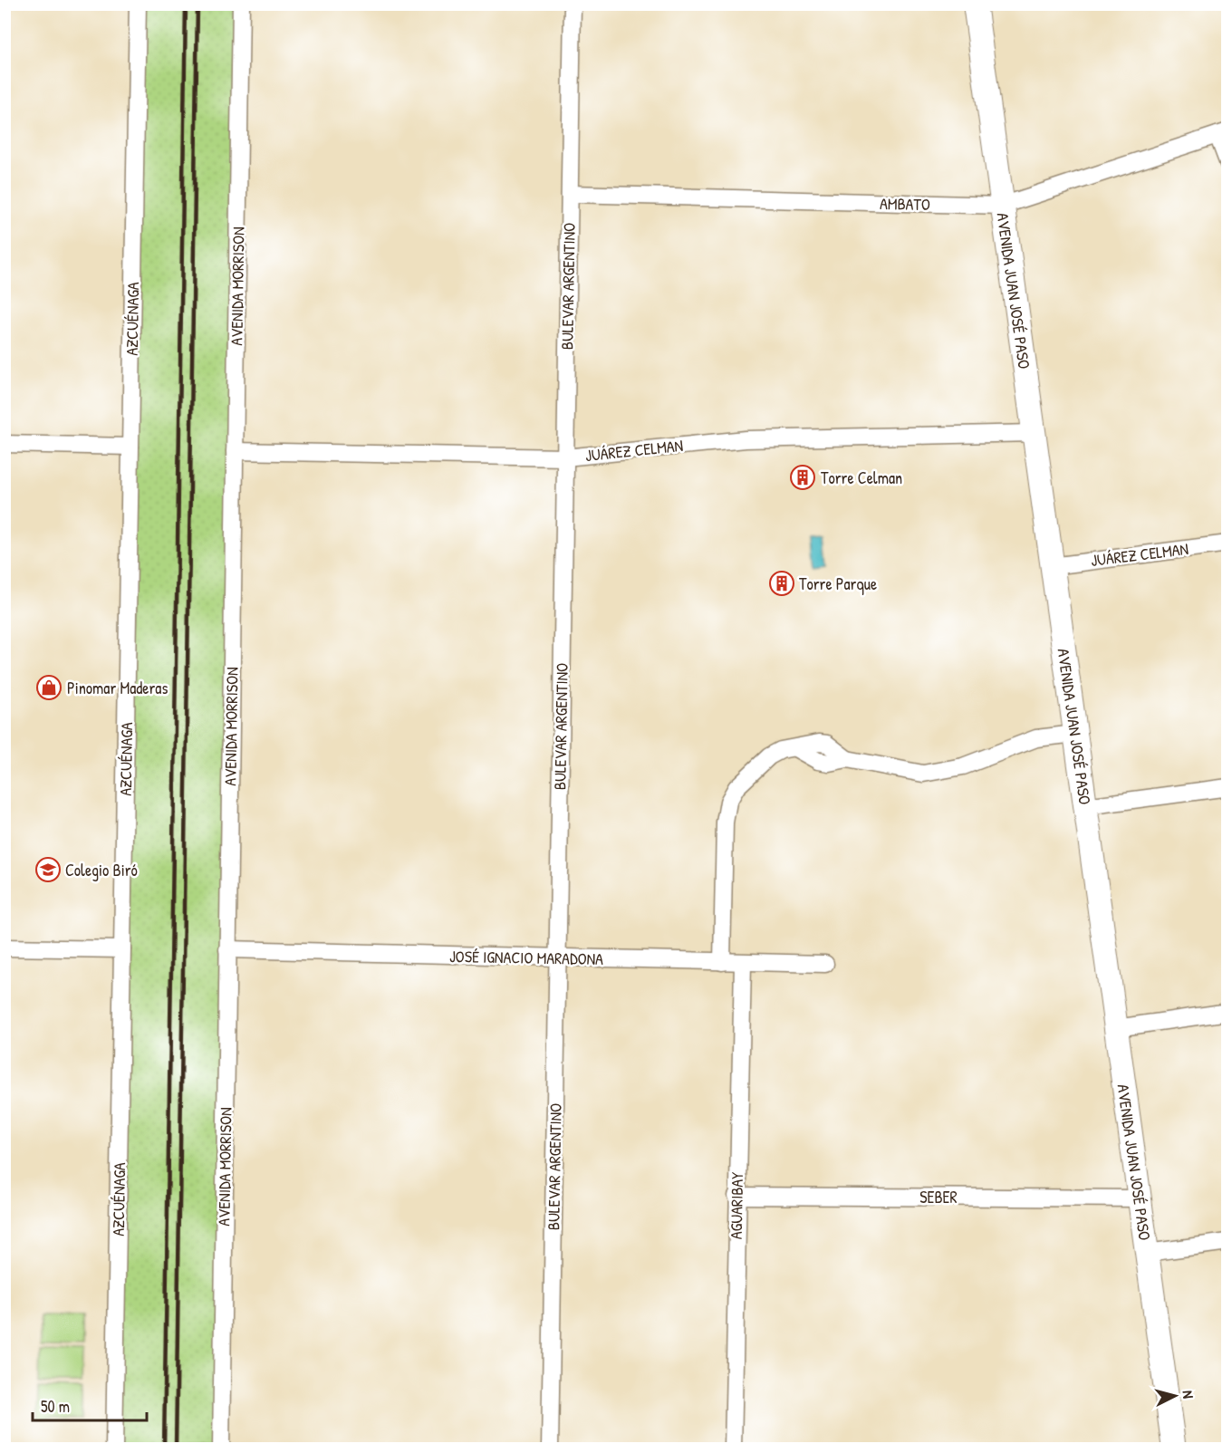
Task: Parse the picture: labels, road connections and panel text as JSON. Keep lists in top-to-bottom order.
{
  "streets": {
    "main road": ["AVENIDA JUAN JOSÉ PASO"],
    "street": [
      "AMBATO",
      "AVENIDA MORRISON",
      "BULEVAR ARGENTINO",
      "AZCUÉNAGA",
      "JUÁREZ CELMAN",
      "JOSÉ IGNACIO MARADONA",
      "SEBER",
      "AGUARIBAY"
    ]
  },
  "crossings": [
    ["AMBATO", "BULEVAR ARGENTINO"],
    ["AMBATO", "AVENIDA JUAN JOSÉ PASO"],
    ["AVENIDA MORRISON", "JUÁREZ CELMAN"],
    ["AVENIDA MORRISON", "JOSÉ IGNACIO MARADONA"],
    ["BULEVAR ARGENTINO", "JUÁREZ CELMAN"],
    ["BULEVAR ARGENTINO", "JOSÉ IGNACIO MARADONA"],
    ["AVENIDA JUAN JOSÉ PASO", "JUÁREZ CELMAN"],
    ["AVENIDA JUAN JOSÉ PASO", "SEBER"],
    ["JOSÉ IGNACIO MARADONA", "AGUARIBAY"],
    ["SEBER", "AGUARIBAY"]
  ],
  "places": {
    "building": ["Torre Celman", "Torre Parque"],
    "shop": ["Pinomar Maderas"],
    "school or university": ["Colegio Biró"]
  },
  "scale_bar": "50 m",
  "north": "right"
}
